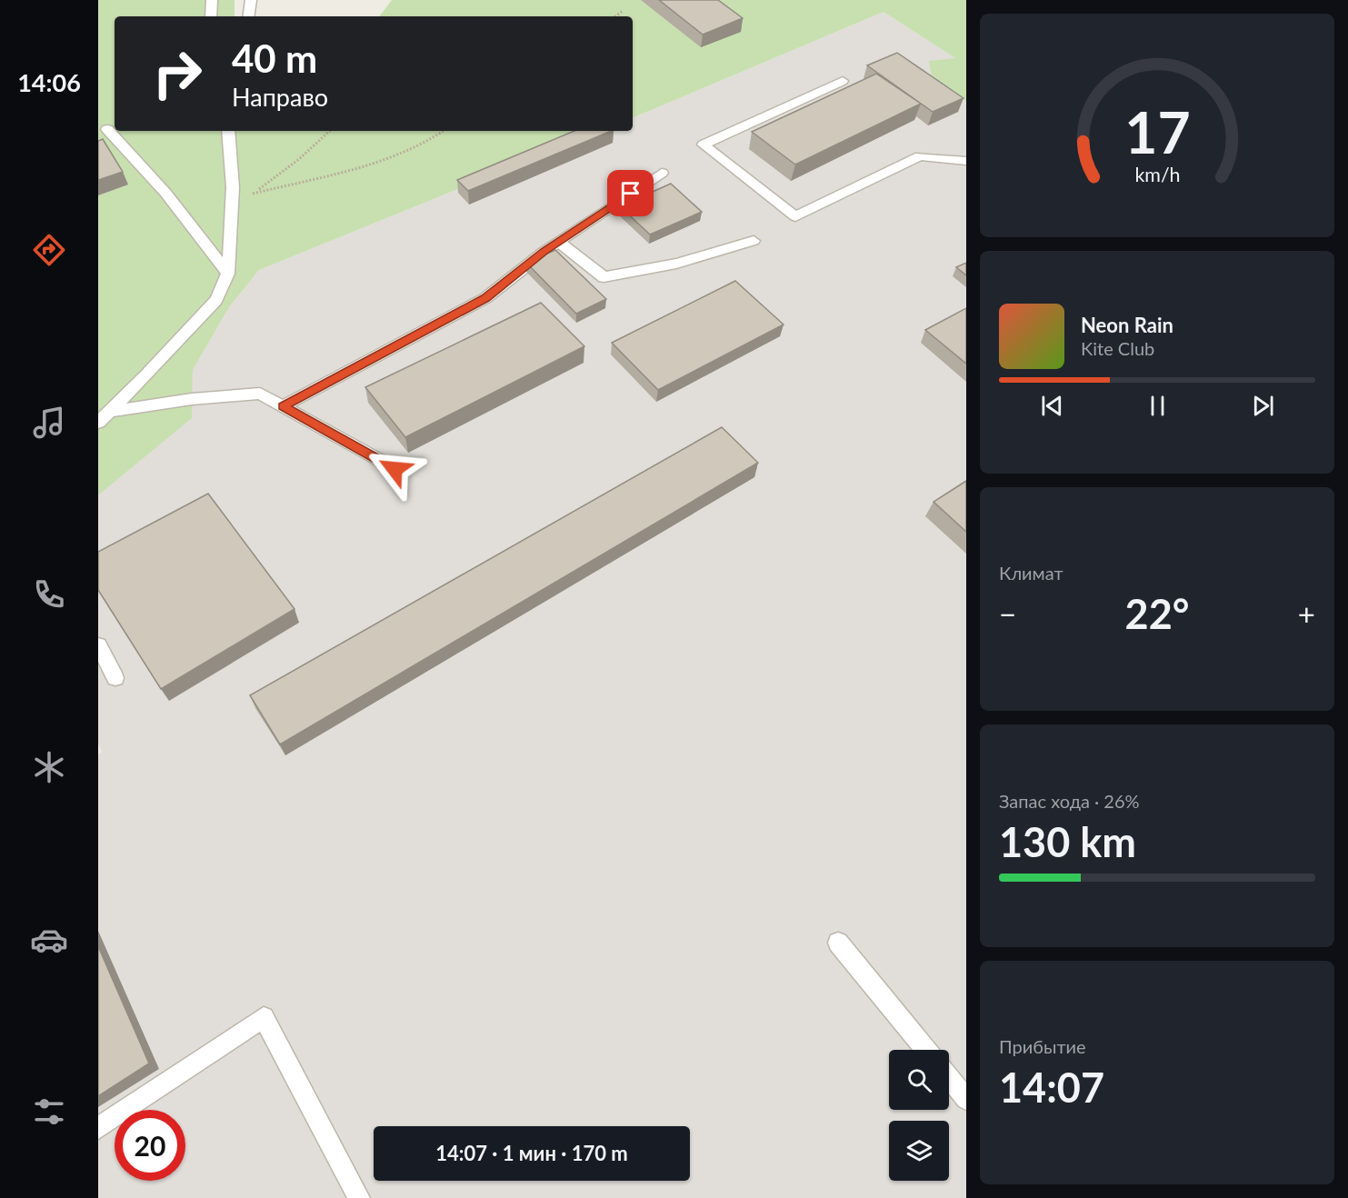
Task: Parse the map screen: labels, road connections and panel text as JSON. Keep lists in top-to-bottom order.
{
  "page": {
    "tabs": "14:06",
    "turn": ["40 m", "Направо"],
    "song": ["Neon Rain", "Kite Club"],
    "tile": [
      "Климат",
      ["Запас хода · 26%", "130 km"],
      ["Прибытие", "14:07"]
    ],
    "heat": ["−", "22°", "+"],
    "limit": "20",
    "trip": "14:07 · 1 мин · 170 m",
    "gauge": ["17", "km/h"]
  }
}
